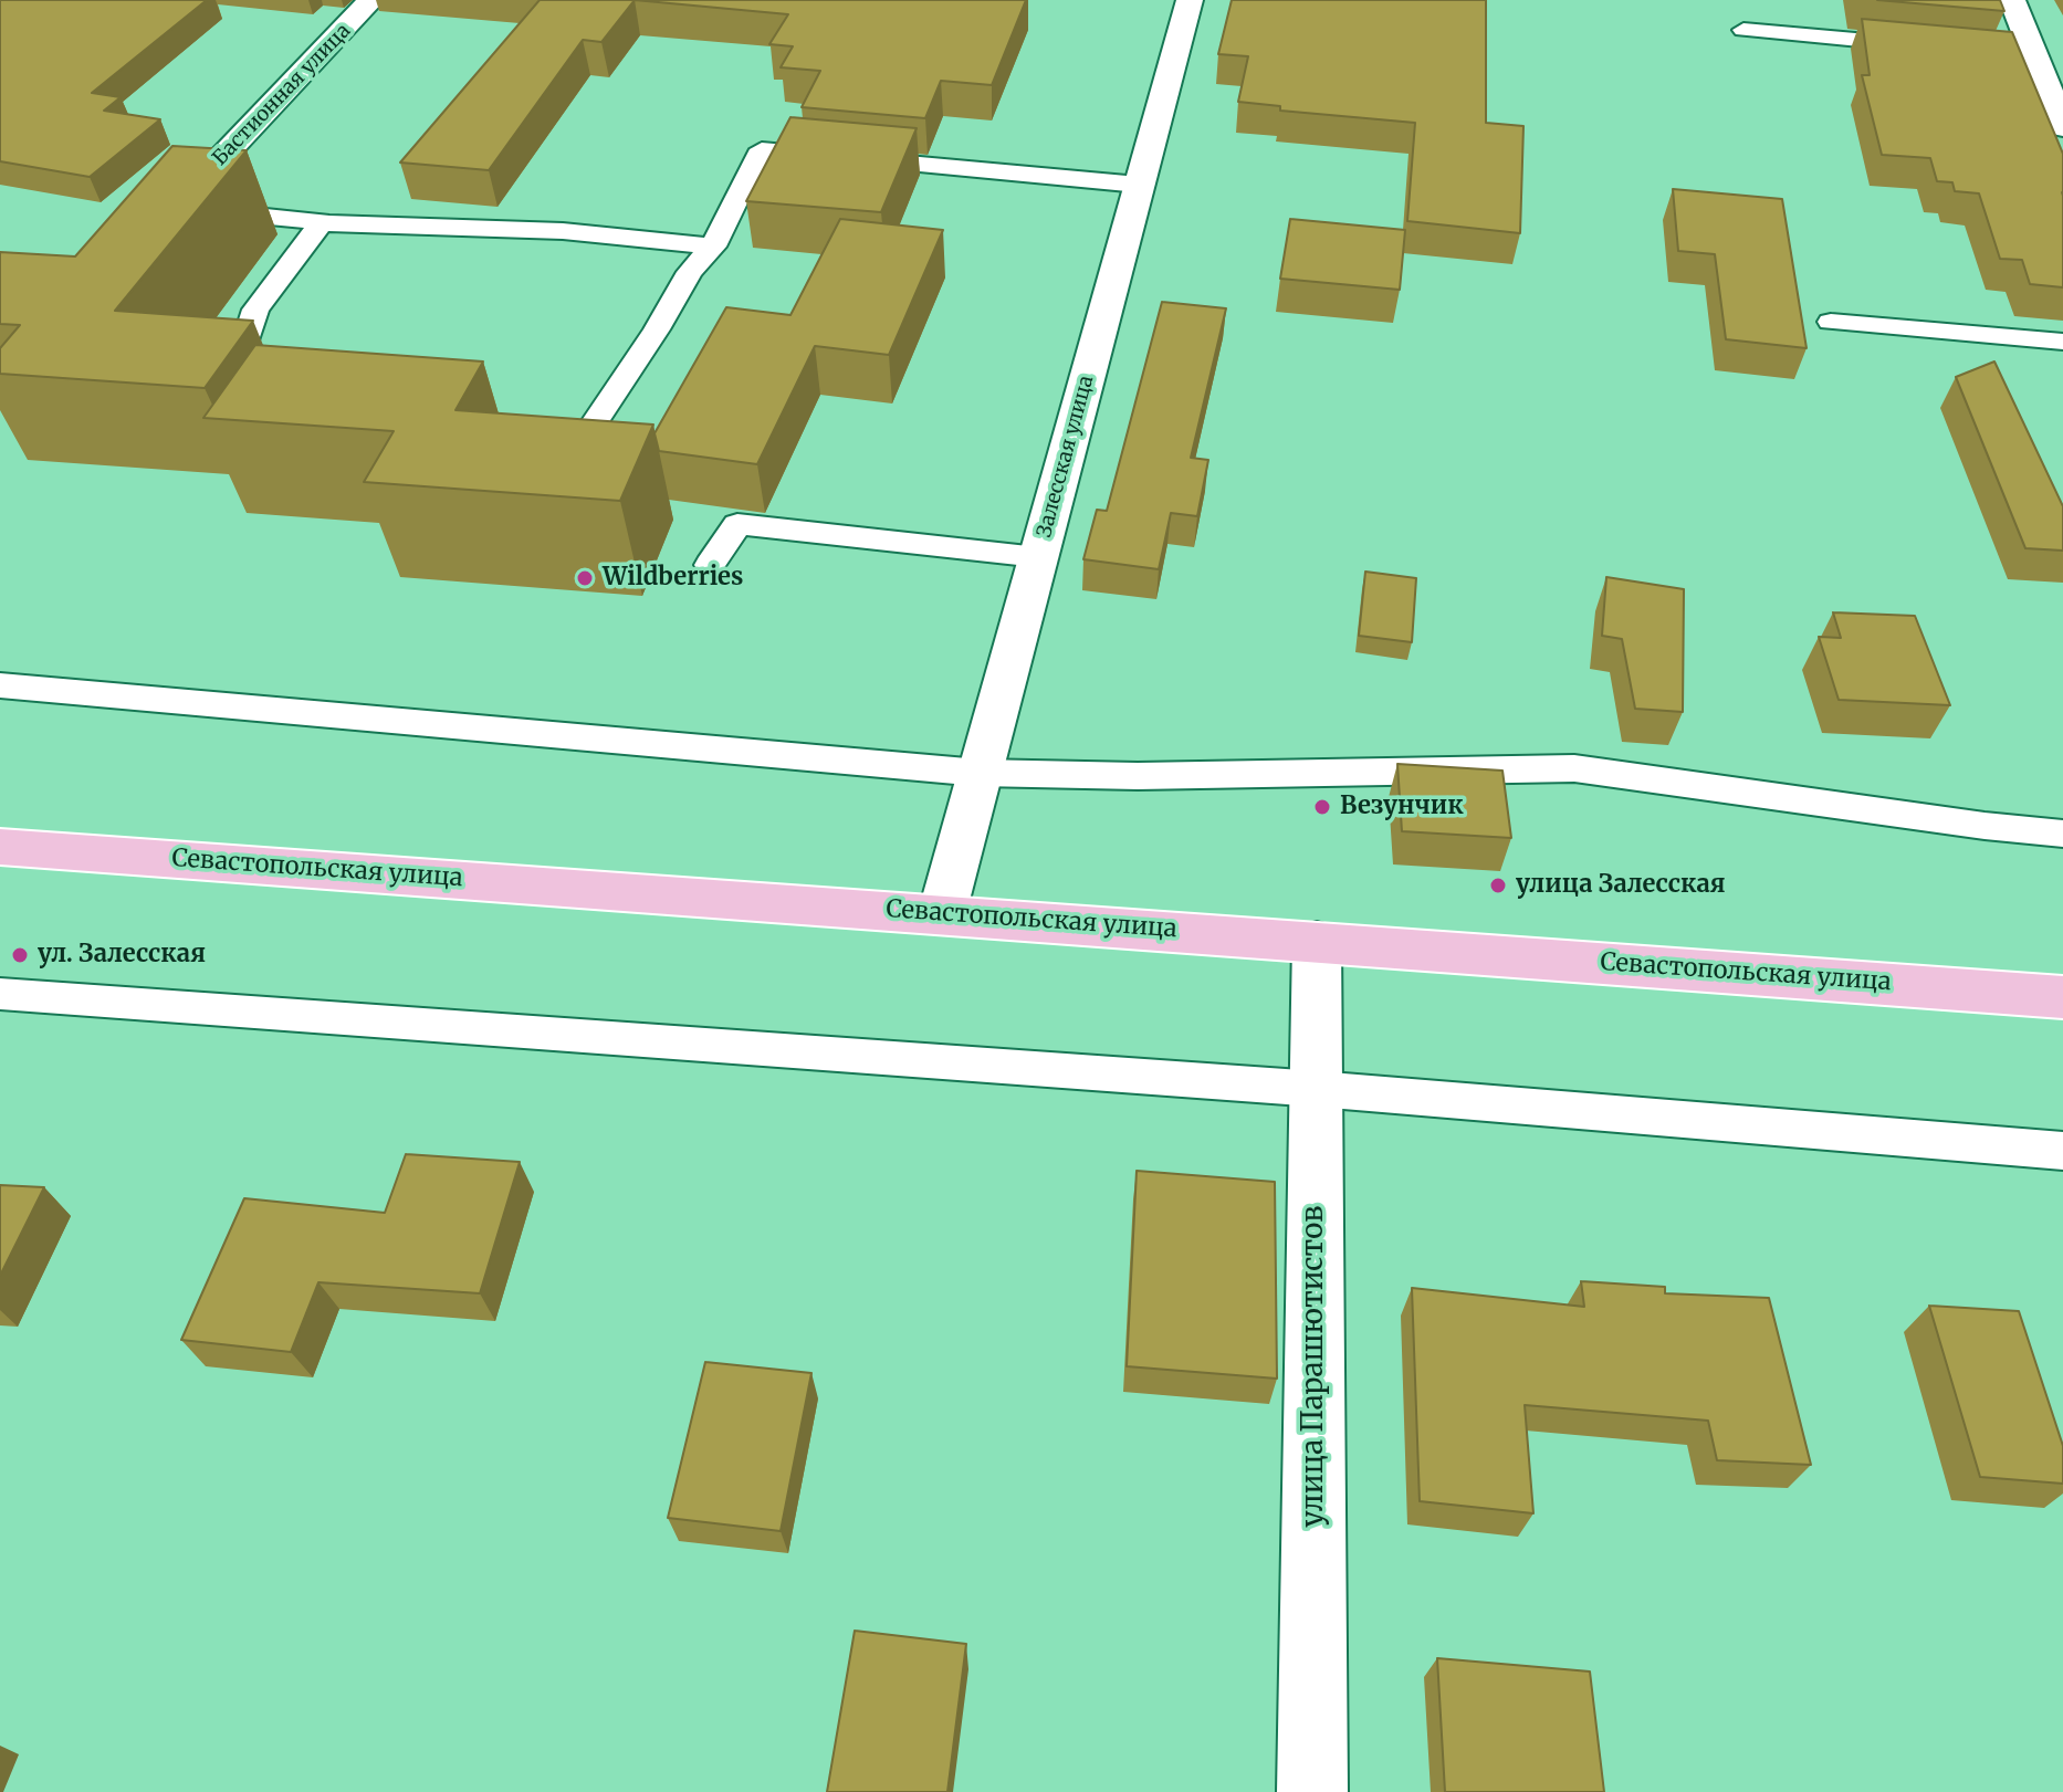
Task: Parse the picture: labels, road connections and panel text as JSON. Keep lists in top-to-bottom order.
{
  "streets": {
    "main road": [
      "Бастионная улица",
      "Залесская улица",
      "Севастопольская улица",
      "улица Парашютистов"
    ]
  },
  "crossings": [
    ["Залесская улица", "Севастопольская улица"],
    ["Севастопольская улица", "улица Парашютистов"]
  ],
  "places": [
    "Wildberries",
    "Везунчик",
    "улица Залесская",
    "ул. Залесская"
  ]
}
